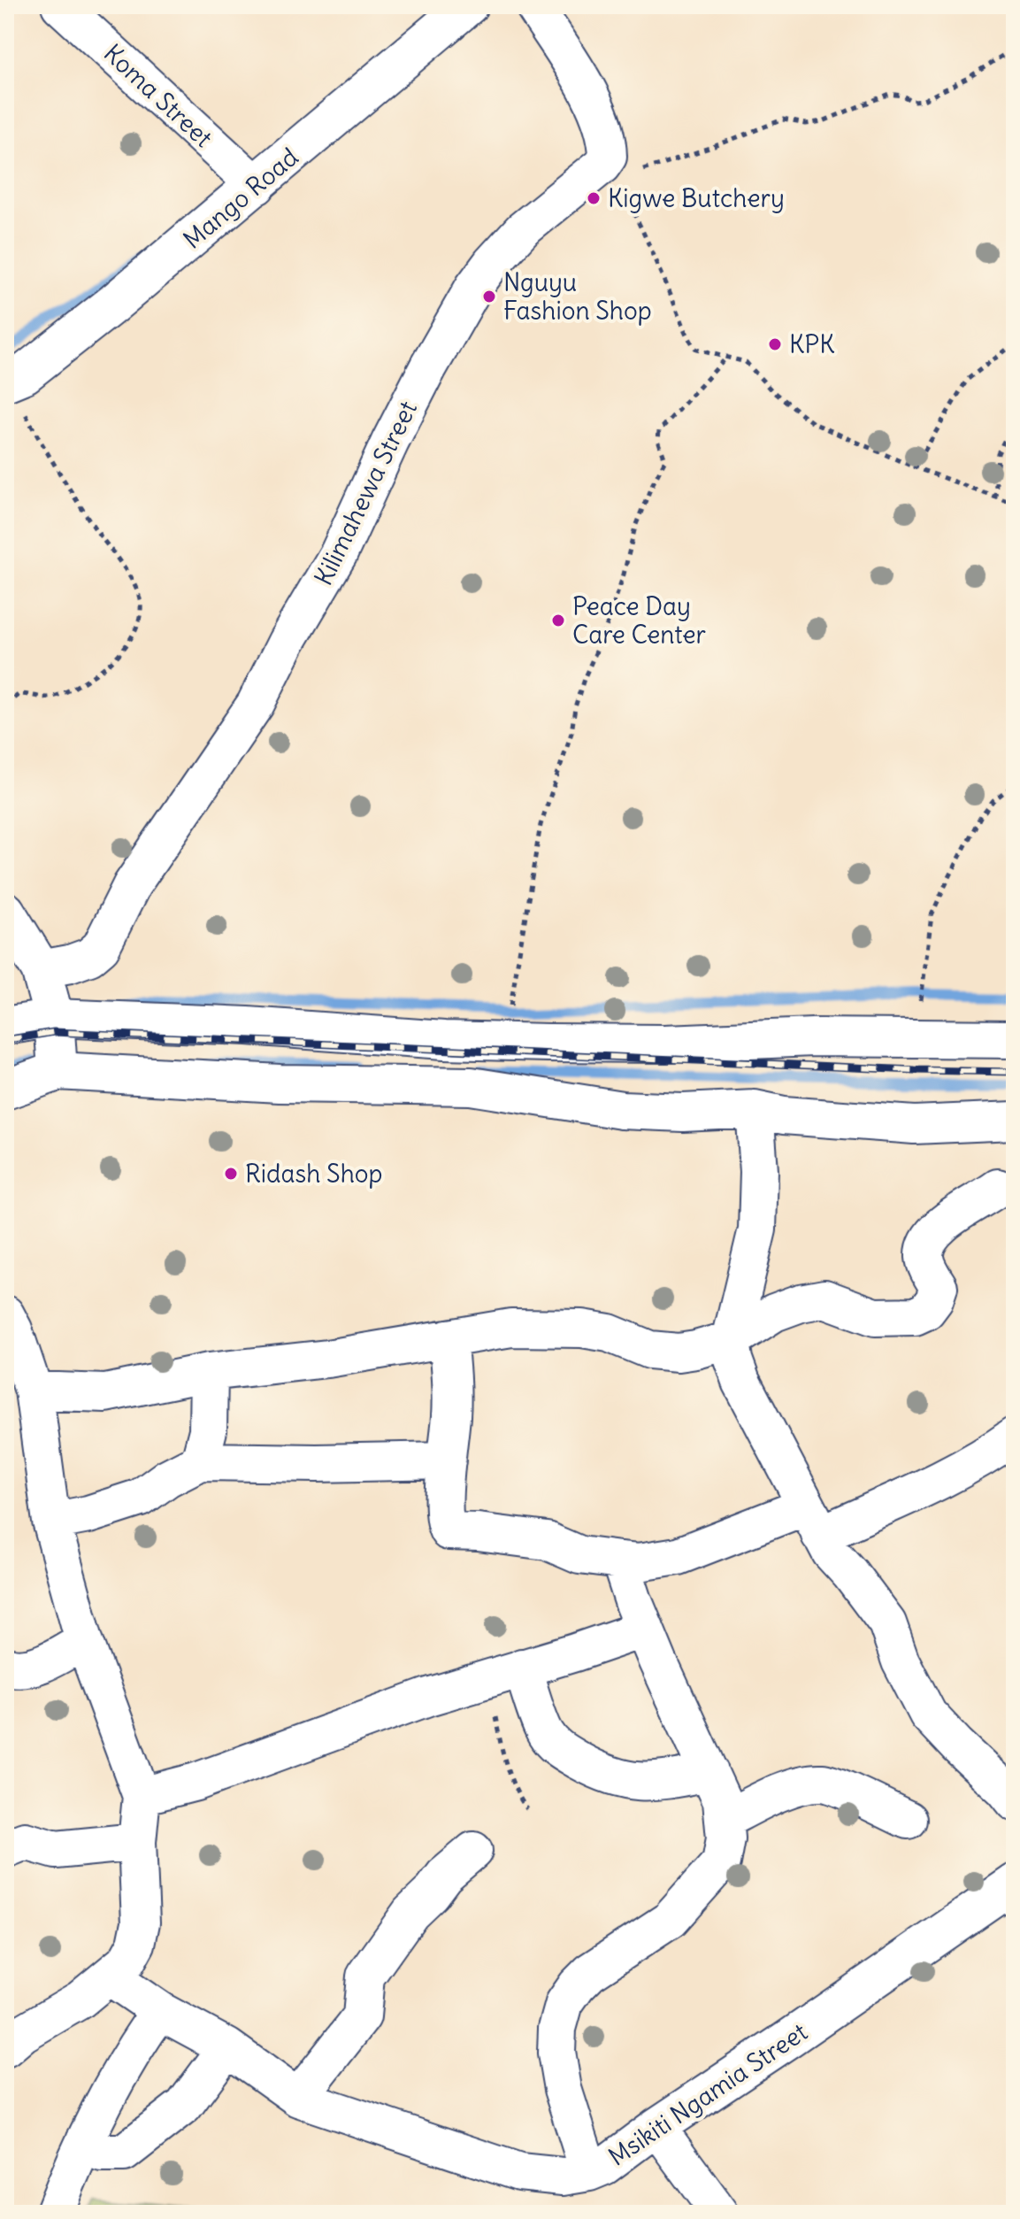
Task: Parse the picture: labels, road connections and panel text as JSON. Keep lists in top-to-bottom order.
{
  "streets": {
    "street": [
      "Koma Street",
      "Mango Road",
      "Kilimahewa Street",
      "Msikiti Ngamia Street"
    ]
  },
  "crossings": [
    ["Koma Street", "Mango Road"]
  ],
  "places": [
    "Kigwe Butchery",
    "Nguyu Fashion Shop",
    "KPK",
    "Peace Day Care Center",
    "Ridash Shop"
  ]
}
